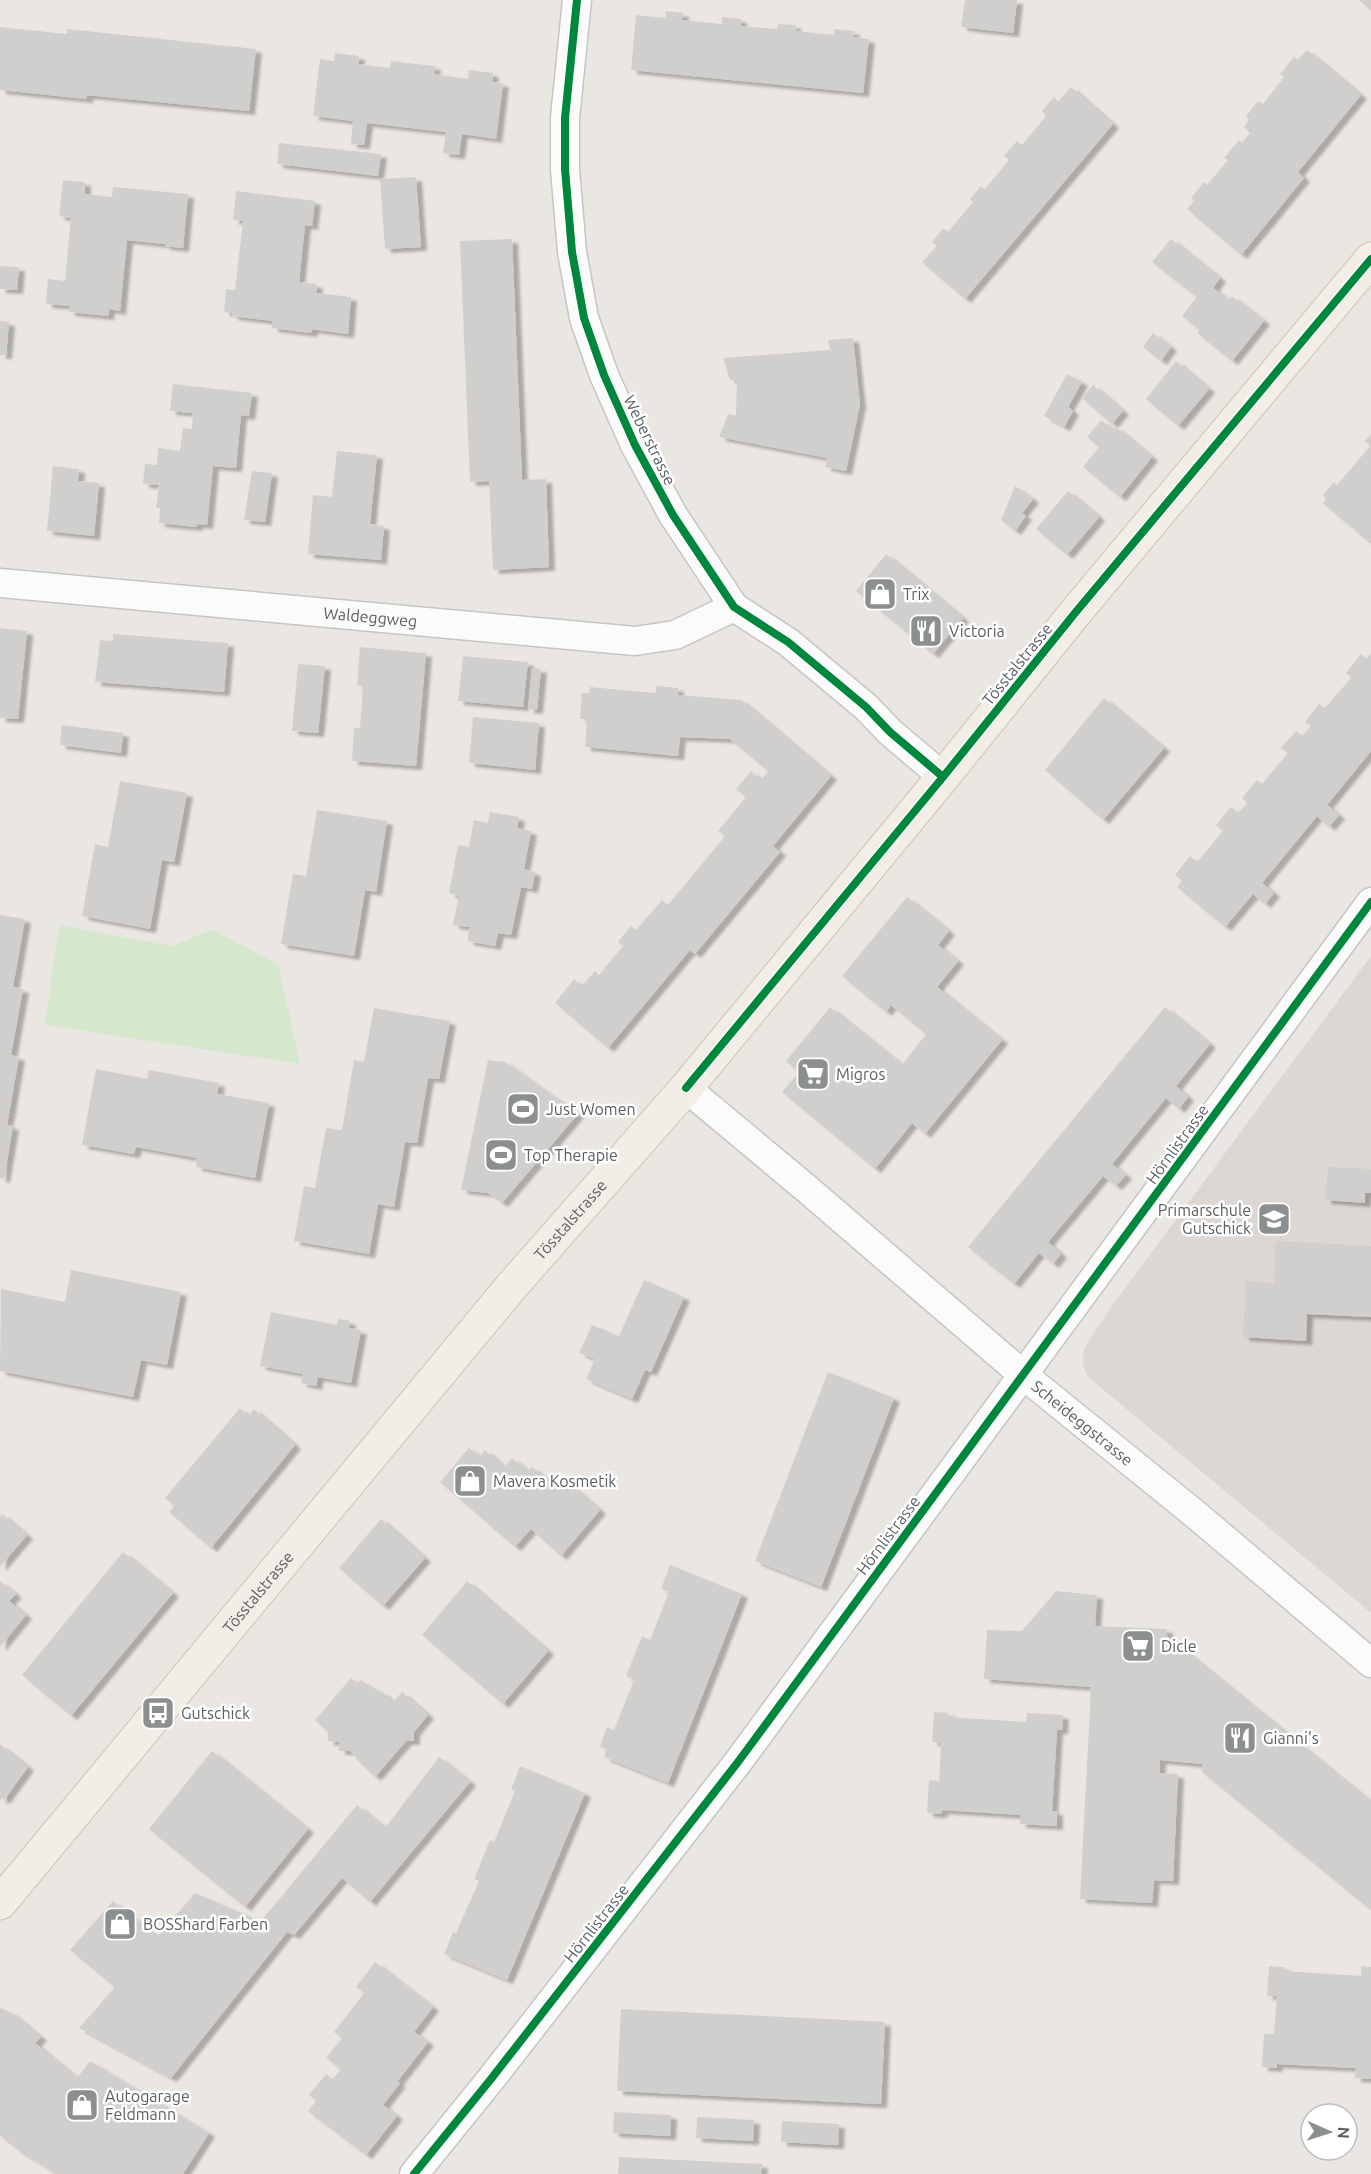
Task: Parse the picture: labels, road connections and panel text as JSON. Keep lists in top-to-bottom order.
{
  "streets": {
    "main road": ["Tösstalstrasse"],
    "street": [
      "Weberstrasse",
      "Waldeggweg",
      "Hörnlistrasse",
      "Scheideggstrasse"
    ]
  },
  "crossings": [
    ["Weberstrasse", "Waldeggweg"],
    ["Weberstrasse", "Tösstalstrasse"],
    ["Tösstalstrasse", "Scheideggstrasse"],
    ["Hörnlistrasse", "Scheideggstrasse"]
  ],
  "places": {
    "shop": [
      "Trix",
      "Mavera Kosmetik",
      "BOSShard Farben",
      "Autogarage Feldmann"
    ],
    "restaurant": ["Victoria", "Gianni's"],
    "supermarket": ["Migros", "Dicle"],
    "sports": ["Just Women", "Top Therapie"],
    "school or university": ["Primarschule Gutschick"],
    "bus stop": ["Gutschick"]
  },
  "north": "right"
}
